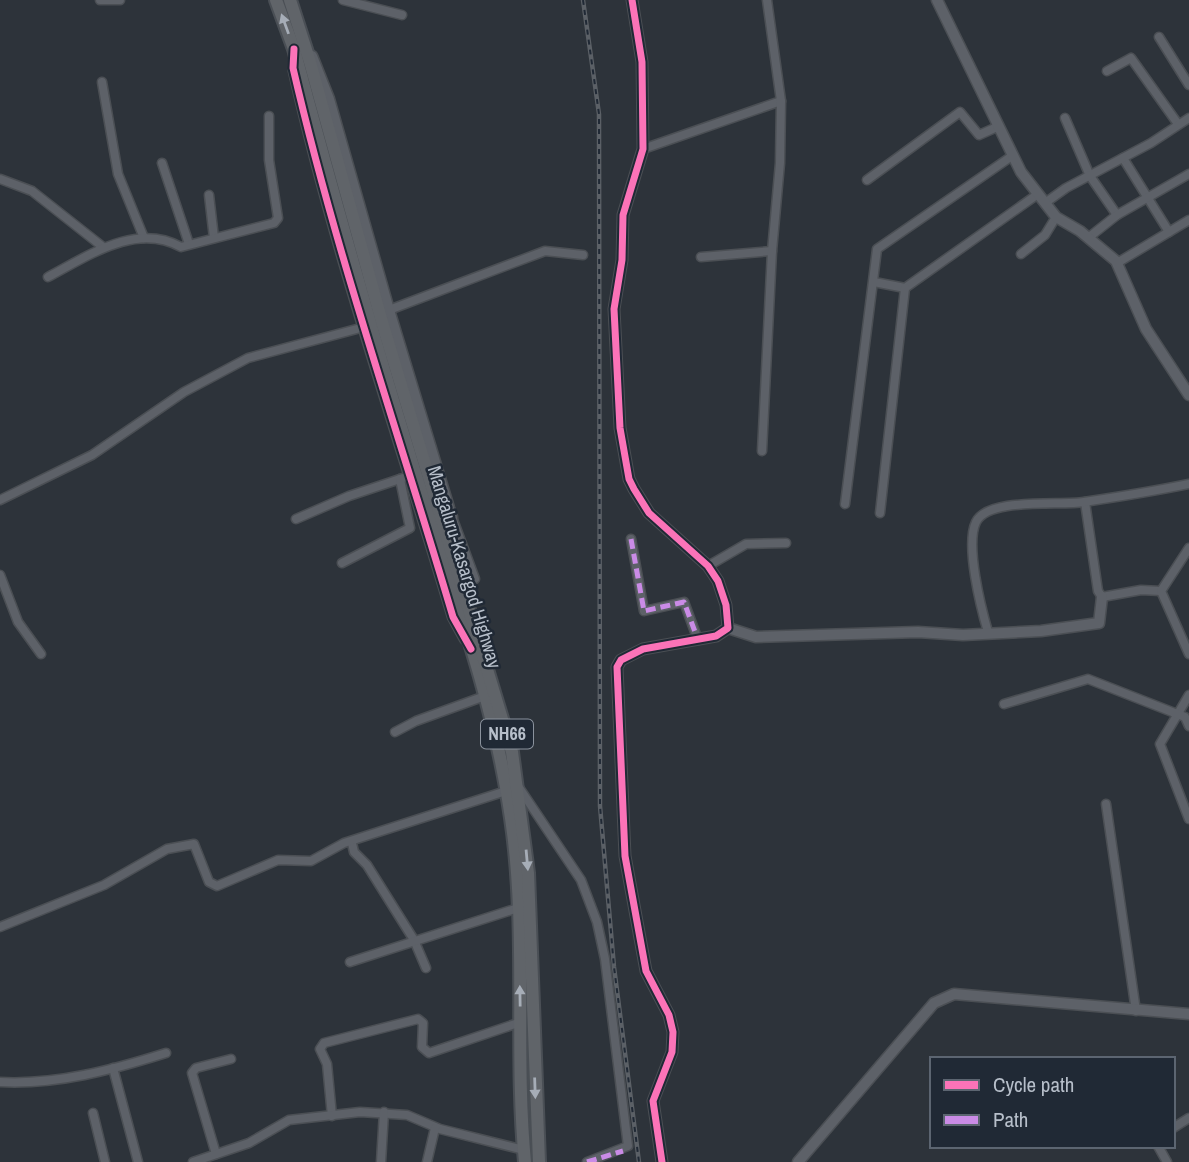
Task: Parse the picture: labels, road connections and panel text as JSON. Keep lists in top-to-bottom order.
{
  "streets": {
    "highway": ["Mangaluru-Kasargod Highway", "NH66"]
  },
  "legend": ["Cycle path", "Path"]
}
